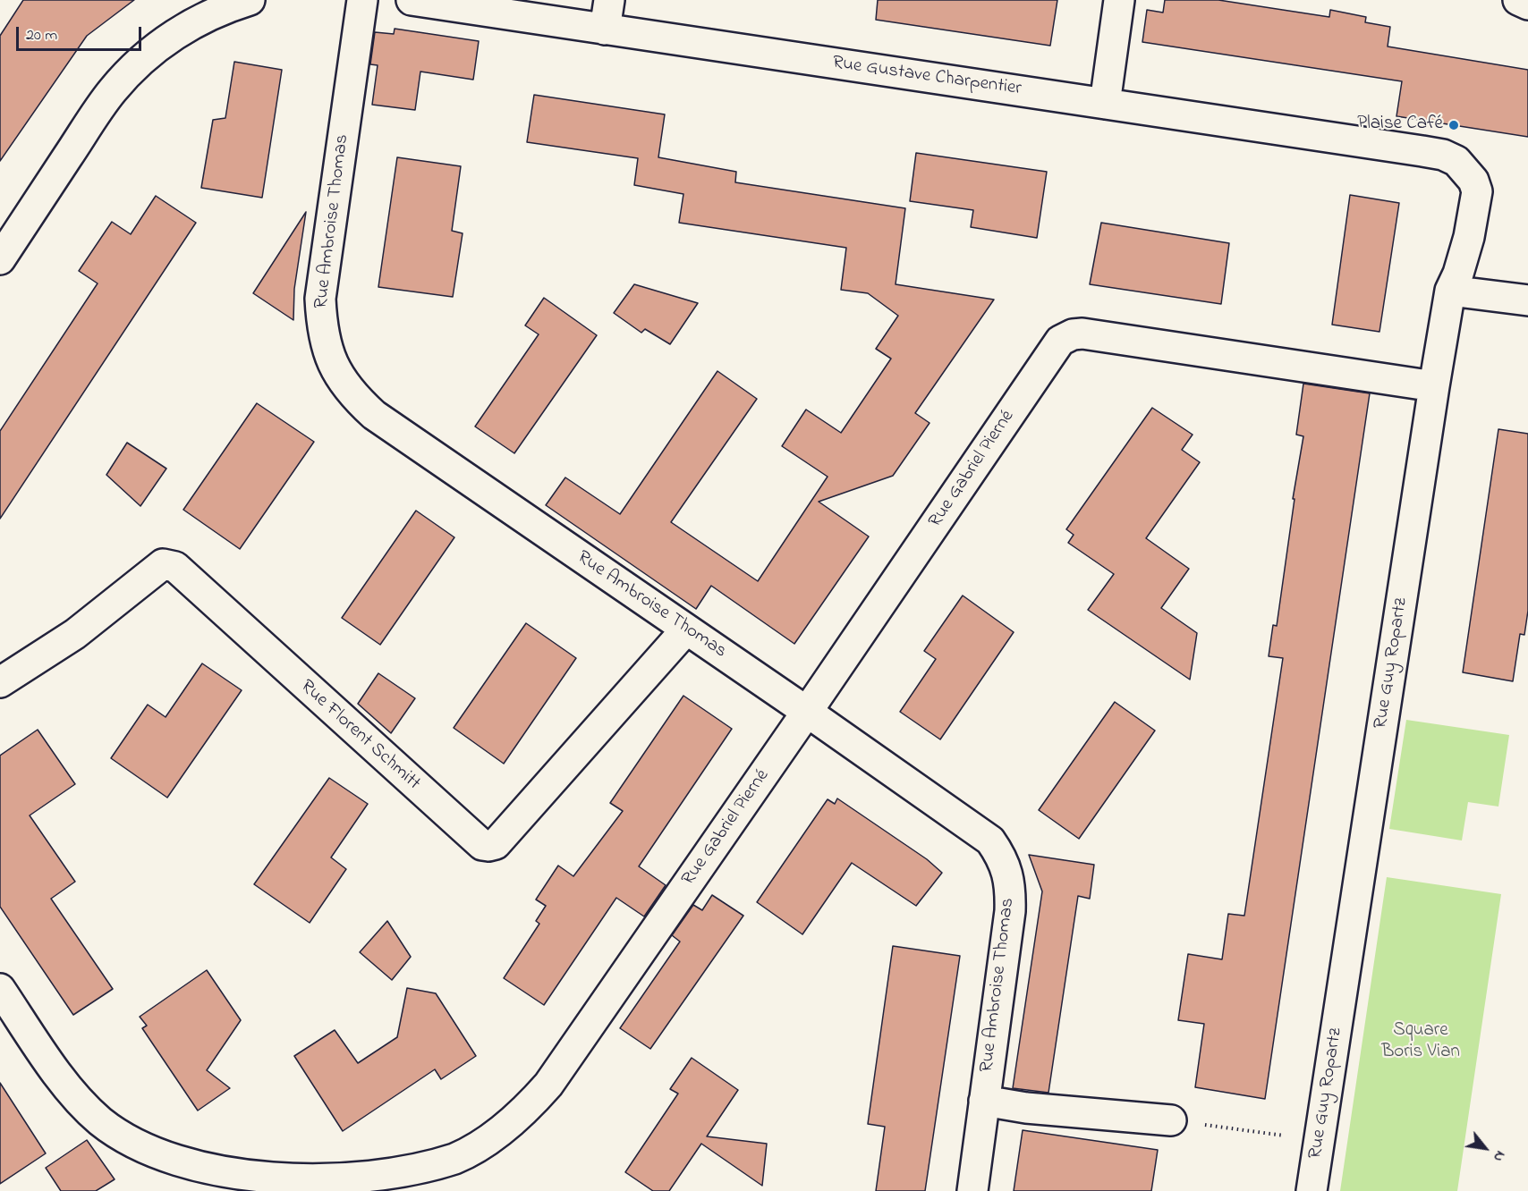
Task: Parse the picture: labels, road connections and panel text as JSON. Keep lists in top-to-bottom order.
{
  "streets": {
    "street": [
      "Rue Gustave Charpentier",
      "Rue Ambroise Thomas",
      "Rue Gabriel Pierné",
      "Rue Guy Ropartz",
      "Rue Florent Schmitt"
    ]
  },
  "crossings": [
    ["Rue Gustave Charpentier", "Rue Guy Ropartz"],
    ["Rue Ambroise Thomas", "Rue Gabriel Pierné"],
    ["Rue Ambroise Thomas", "Rue Florent Schmitt"],
    ["Rue Gabriel Pierné", "Rue Guy Ropartz"]
  ],
  "parks": ["Square Boris Vian"],
  "places": ["Plaise Café"],
  "scale_bar": "20 m",
  "north": "bottom right"
}
